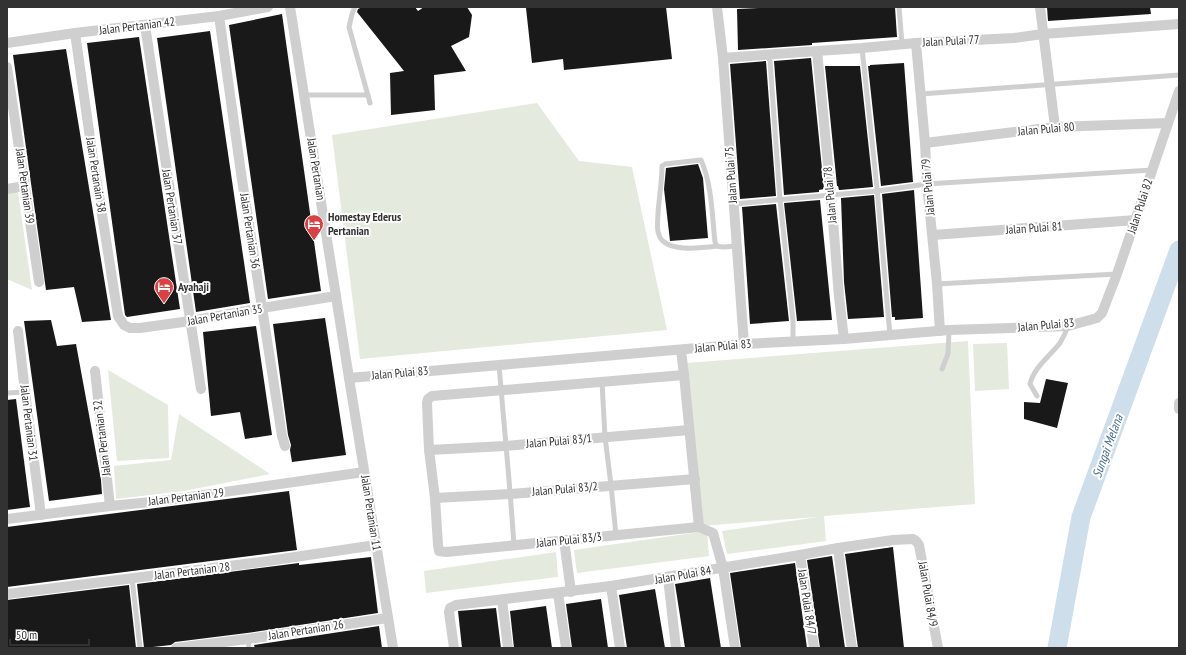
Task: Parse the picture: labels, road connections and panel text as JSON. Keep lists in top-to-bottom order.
{
  "streets": {
    "street": [
      "Jalan Pertanian 42",
      "Jalan Pulai 77",
      "Jalan Pulai 80",
      "Jalan Pertanian",
      "Jalan Pertanain 38",
      "Jalan Pulai 75",
      "Jalan Pertanian 39",
      "Jalan Pulai 79",
      "Jalan Pulai 78",
      "Jalan Pulai 82",
      "Jalan Pertanian 37",
      "Jalan Pulai 81",
      "Jalan Pertanian 36",
      "Jalan Pertanian 35",
      "Jalan Pulai 83",
      "Jalan Pertanian 31",
      "Jalan Pertanian 32",
      "Jalan Pulai 83/1",
      "Jalan Pulai 83/2",
      "Jalan Pertanian 29",
      "Jalan Pertanian 11",
      "Jalan Pulai 83/3",
      "Jalan Pertanian 28",
      "Jalan Pulai 84",
      "Jalan Pulai 84/9",
      "Jalan Pulai 84/7",
      "Jalan Pertanian 26"
    ]
  },
  "crossings": [
    ["Jalan Pertanian 42", "Jalan Pertanain 38"],
    ["Jalan Pertanian 42", "Jalan Pertanian 37"],
    ["Jalan Pertanian 42", "Jalan Pertanian 36"],
    ["Jalan Pulai 77", "Jalan Pulai 75"],
    ["Jalan Pulai 77", "Jalan Pulai 79"],
    ["Jalan Pulai 77", "Jalan Pulai 78"],
    ["Jalan Pulai 80", "Jalan Pulai 79"],
    ["Jalan Pulai 80", "Jalan Pulai 82"],
    ["Jalan Pertanian", "Jalan Pertanian 35"],
    ["Jalan Pertanian", "Jalan Pulai 83"],
    ["Jalan Pertanian", "Jalan Pertanian 11"],
    ["Jalan Pertanain 38", "Jalan Pertanian 35"],
    ["Jalan Pulai 75", "Jalan Pulai 83"],
    ["Jalan Pulai 79", "Jalan Pulai 81"],
    ["Jalan Pulai 79", "Jalan Pulai 83"],
    ["Jalan Pulai 78", "Jalan Pulai 83"],
    ["Jalan Pulai 82", "Jalan Pulai 81"],
    ["Jalan Pulai 82", "Jalan Pulai 83"],
    ["Jalan Pertanian 37", "Jalan Pertanian 35"],
    ["Jalan Pertanian 36", "Jalan Pertanian 35"],
    ["Jalan Pulai 83", "Jalan Pertanian 11"],
    ["Jalan Pertanian 31", "Jalan Pertanian 29"],
    ["Jalan Pertanian 32", "Jalan Pertanian 29"],
    ["Jalan Pulai 83/2", "Jalan Pulai 83/3"],
    ["Jalan Pertanian 29", "Jalan Pertanian 11"],
    ["Jalan Pertanian 11", "Jalan Pertanian 28"],
    ["Jalan Pertanian 11", "Jalan Pertanian 26"],
    ["Jalan Pulai 84", "Jalan Pulai 84/9"],
    ["Jalan Pulai 84", "Jalan Pulai 84/7"]
  ],
  "water": ["Sungai Melana"],
  "places": {
    "hotel": ["Homestay Ederus Pertanian", "Ayahaji"]
  },
  "scale_bar": "50 m"
}
